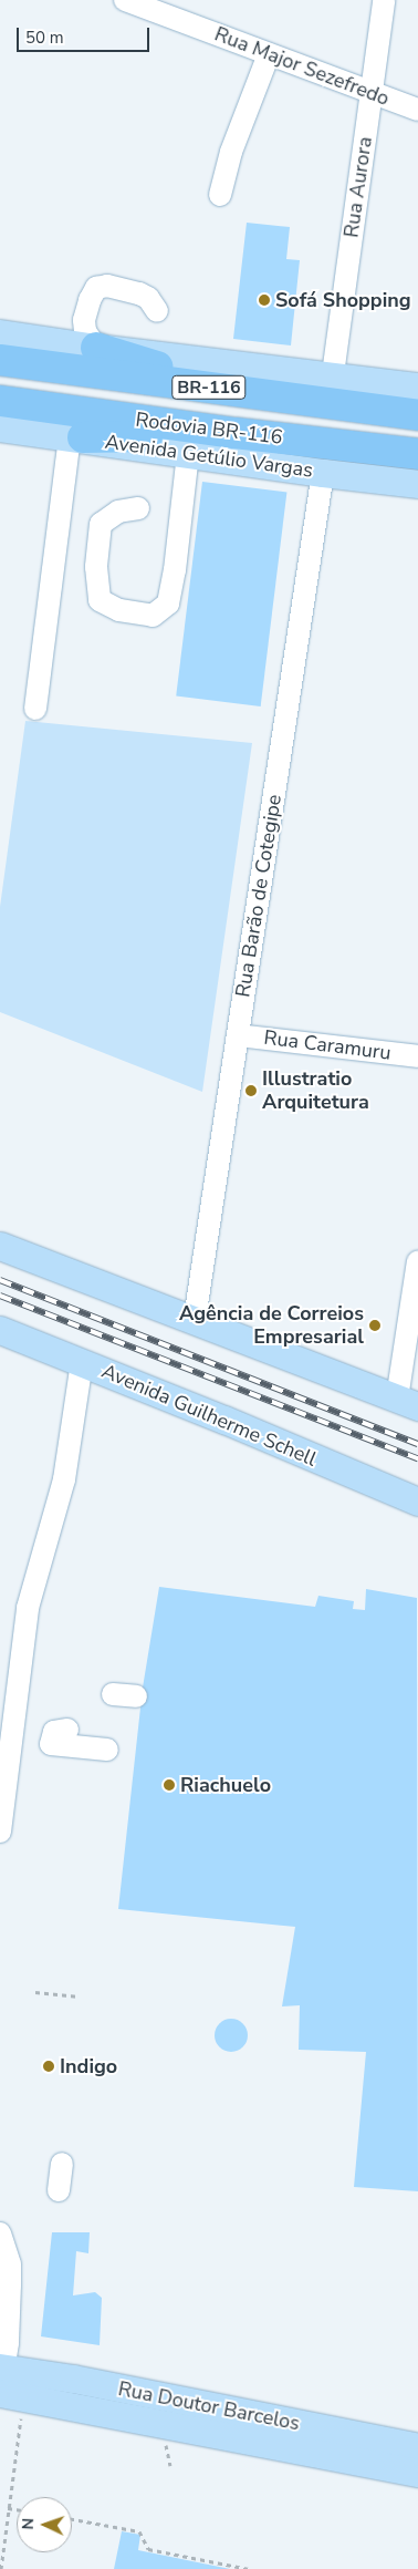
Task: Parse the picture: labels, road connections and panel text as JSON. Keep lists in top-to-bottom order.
{
  "streets": {
    "highway": ["BR-116", "Rodovia BR-116"],
    "main road": ["Avenida Getúlio Vargas", "Avenida Guilherme Schell", "Rua Doutor Barcelos"],
    "street": [
      "Rua Major Sezefredo",
      "Rua Aurora",
      "Rua Barão de Cotegipe",
      "Rua Caramuru"
    ]
  },
  "crossings": [
    ["Rua Major Sezefredo", "Rua Aurora"],
    ["BR-116", "Rodovia BR-116"],
    ["BR-116", "Avenida Getúlio Vargas"],
    ["Avenida Getúlio Vargas", "Rua Barão de Cotegipe"],
    ["Rua Barão de Cotegipe", "Rua Caramuru"]
  ],
  "places": [
    "Sofá Shopping",
    "Illustratio Arquitetura",
    "Agência de Correios Empresarial",
    "Riachuelo",
    "Indigo"
  ],
  "scale_bar": "50 m",
  "north": "left"
}
